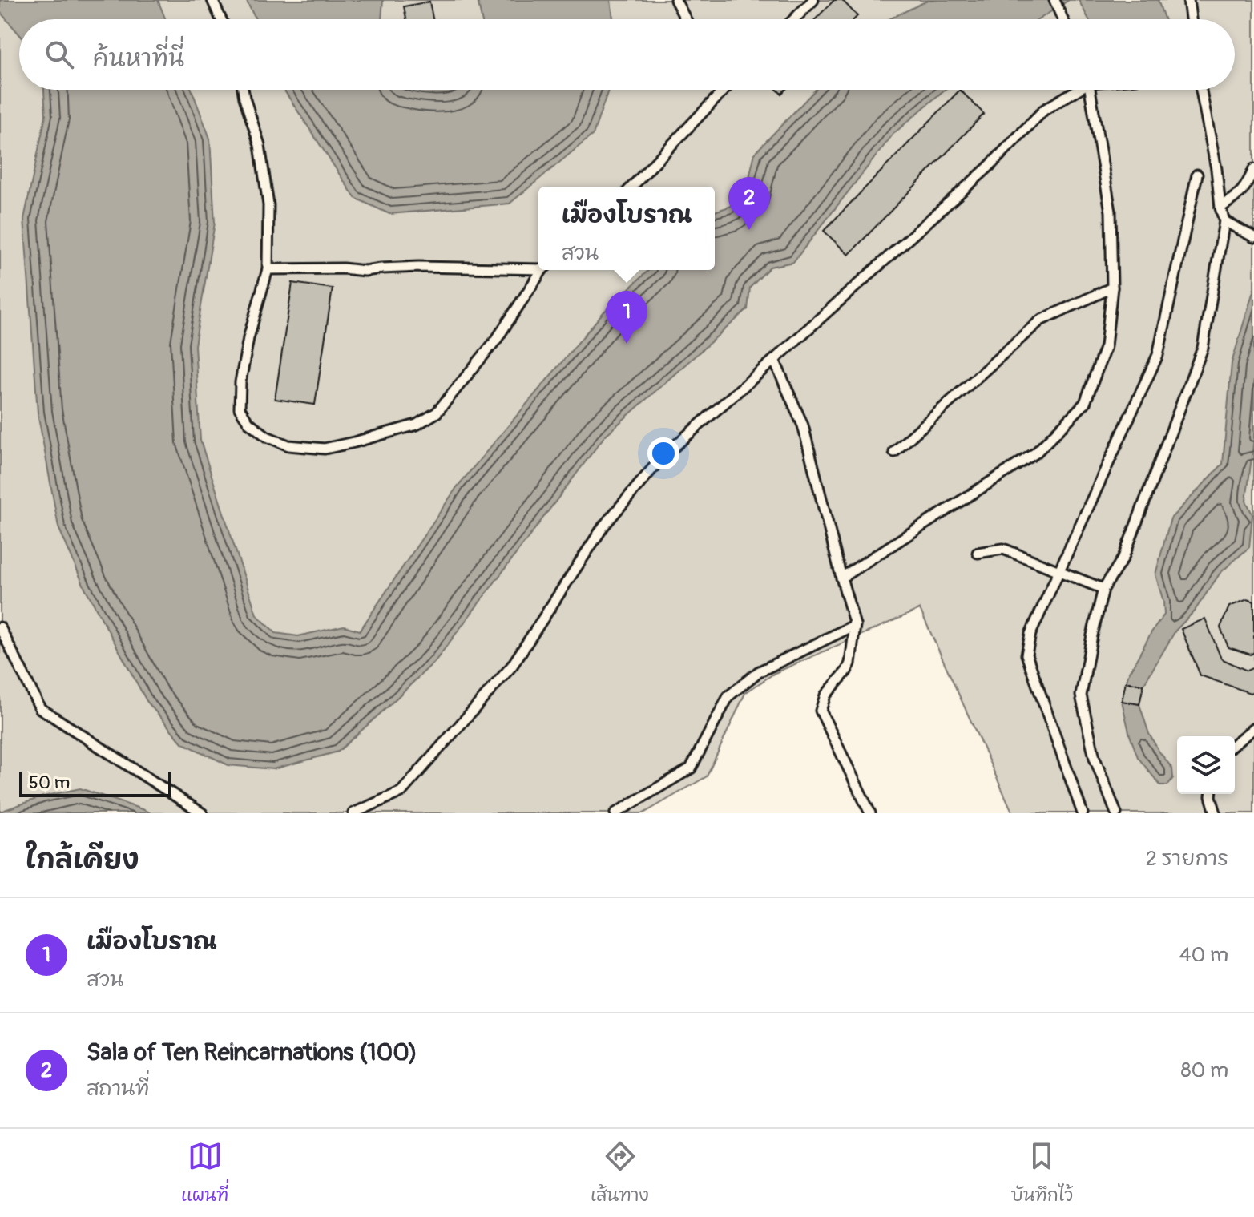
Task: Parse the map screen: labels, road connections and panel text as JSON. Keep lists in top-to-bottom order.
{
  "scale_bar": "50 m",
  "page": {
    "search": "ค้นหาที่นี่",
    "pins": ["2", "1"],
    "popup": ["เมืองโบราณ", "สวน"],
    "scale": "50 m",
    "heading": ["ใกล้เคียง", "2 รายการ"],
    "list": [
      {
        "mark": "1",
        "name": "เมืองโบราณ",
        "note": "สวน",
        "value": "40 m"
      },
      {
        "mark": "2",
        "name": "Sala of Ten Reincarnations (100)",
        "note": "สถานที่",
        "value": "80 m"
      }
    ],
    "nav": ["แผนที่", "เส้นทาง", "บันทึกไว้"]
  }
}
